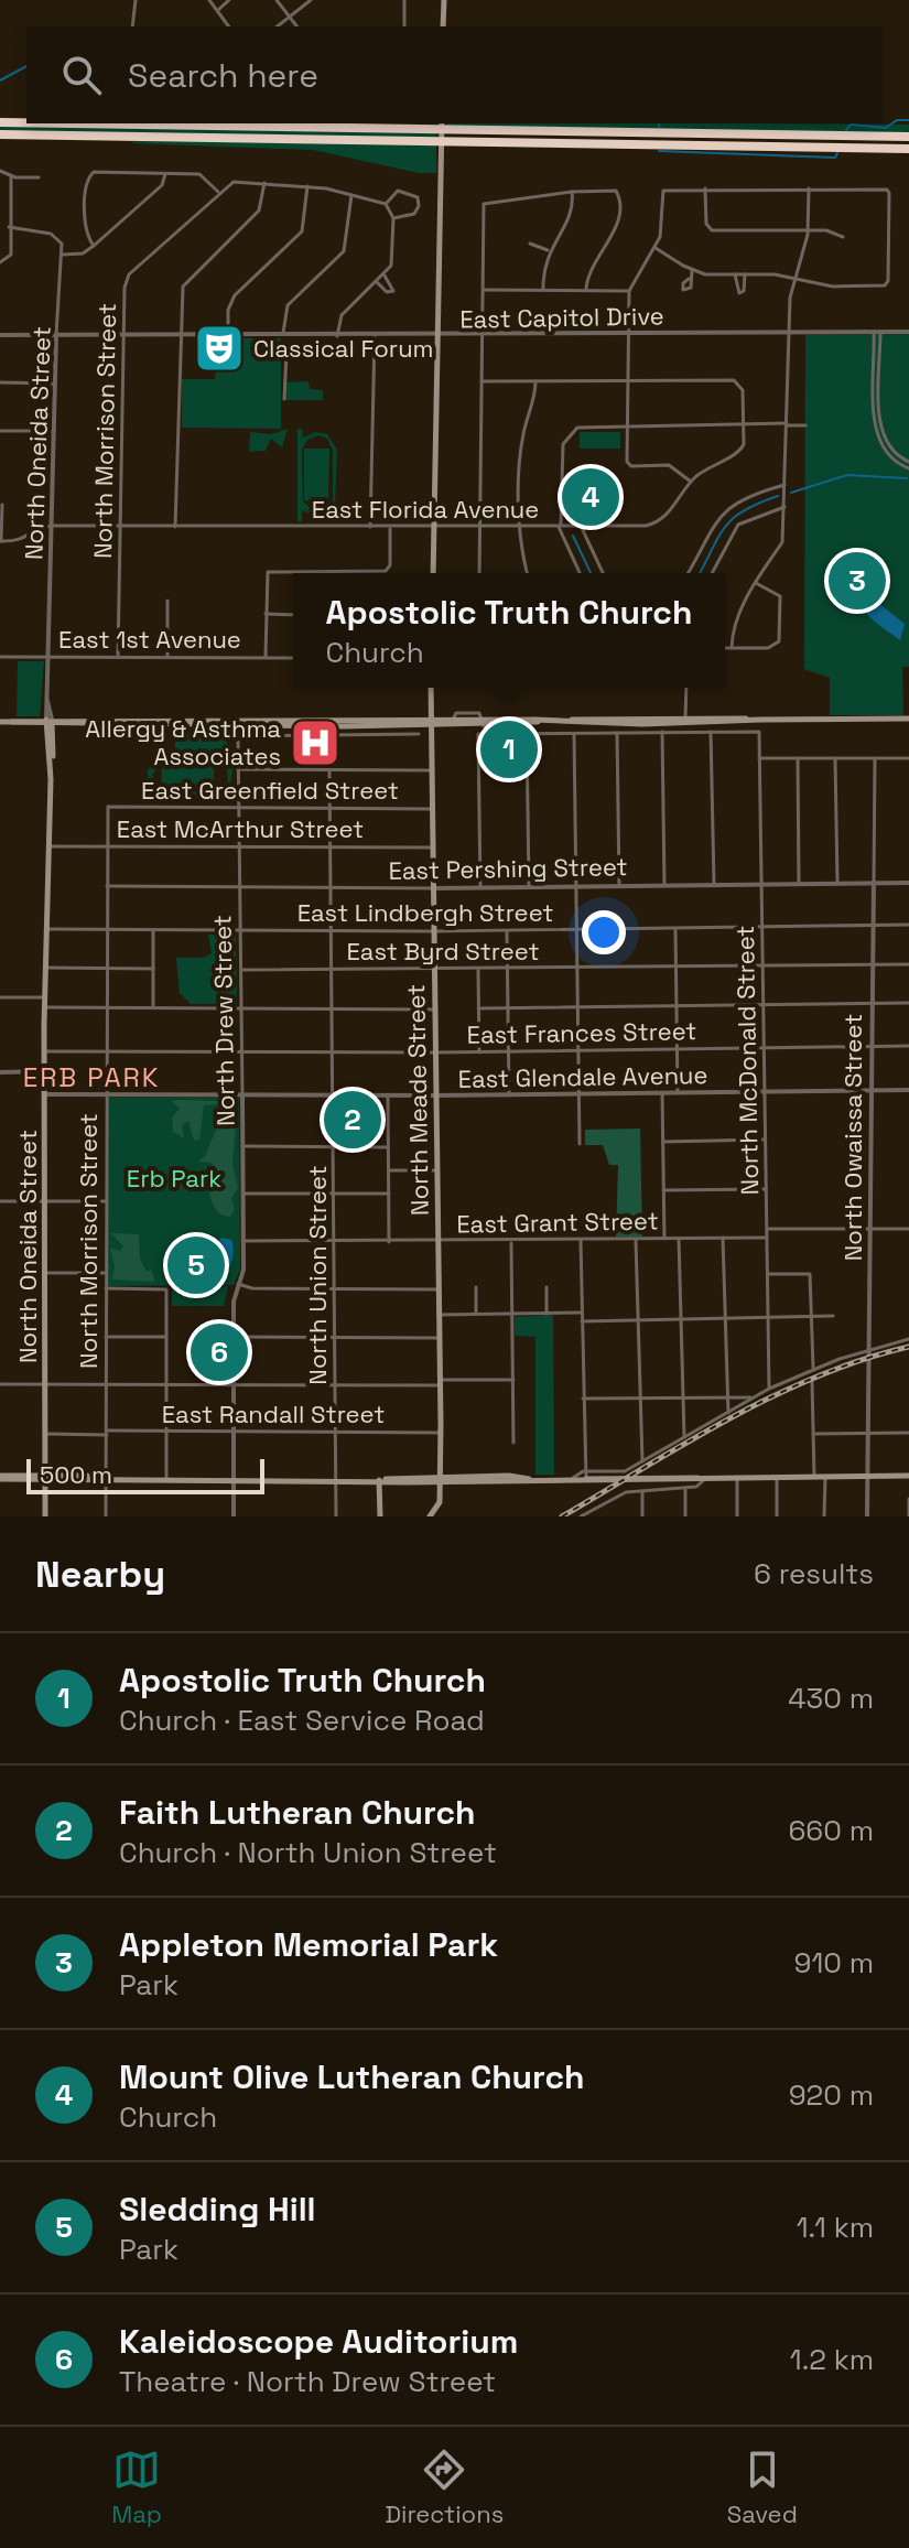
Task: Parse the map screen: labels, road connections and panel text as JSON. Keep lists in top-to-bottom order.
{
  "streets": {
    "main road": ["North Oneida Street", "North Meade Street"],
    "street": [
      "East Capitol Drive",
      "North Morrison Street",
      "East Florida Avenue",
      "East 1st Avenue",
      "East Greenfield Street",
      "East McArthur Street",
      "East Pershing Street",
      "East Lindbergh Street",
      "East Byrd Street",
      "North Drew Street",
      "East Frances Street",
      "North McDonald Street",
      "East Glendale Avenue",
      "North Owaissa Street",
      "East Grant Street",
      "North Union Street",
      "East Randall Street"
    ]
  },
  "crossings": [
    ["East Capitol Drive", "North Morrison Street"],
    ["East Capitol Drive", "North Oneida Street"],
    ["North Morrison Street", "East Florida Avenue"],
    ["North Morrison Street", "East 1st Avenue"],
    ["North Morrison Street", "East Greenfield Street"],
    ["North Morrison Street", "East McArthur Street"],
    ["North Morrison Street", "East Pershing Street"],
    ["North Morrison Street", "East Lindbergh Street"],
    ["North Morrison Street", "East Frances Street"],
    ["North Morrison Street", "East Glendale Avenue"],
    ["North Morrison Street", "East Randall Street"],
    ["North Oneida Street", "East Florida Avenue"],
    ["North Oneida Street", "East 1st Avenue"],
    ["North Oneida Street", "East McArthur Street"],
    ["North Oneida Street", "East Lindbergh Street"],
    ["North Oneida Street", "East Frances Street"],
    ["North Oneida Street", "East Glendale Avenue"],
    ["North Oneida Street", "East Randall Street"],
    ["East Greenfield Street", "North Drew Street"],
    ["East Greenfield Street", "North Meade Street"],
    ["East Greenfield Street", "North Union Street"],
    ["East McArthur Street", "North Drew Street"],
    ["East McArthur Street", "North Meade Street"],
    ["East McArthur Street", "North Union Street"],
    ["East Pershing Street", "North Drew Street"],
    ["East Pershing Street", "North McDonald Street"],
    ["East Pershing Street", "North Meade Street"],
    ["East Pershing Street", "North Owaissa Street"],
    ["East Pershing Street", "North Union Street"],
    ["East Lindbergh Street", "North Drew Street"],
    ["East Lindbergh Street", "North McDonald Street"],
    ["East Lindbergh Street", "North Meade Street"],
    ["East Lindbergh Street", "North Owaissa Street"],
    ["East Lindbergh Street", "North Union Street"],
    ["East Byrd Street", "North Drew Street"],
    ["East Byrd Street", "North McDonald Street"],
    ["East Byrd Street", "North Meade Street"],
    ["East Byrd Street", "North Owaissa Street"],
    ["East Byrd Street", "North Union Street"],
    ["North Drew Street", "East Frances Street"],
    ["North Drew Street", "East Glendale Avenue"],
    ["North Drew Street", "East Grant Street"],
    ["North Drew Street", "East Randall Street"],
    ["East Frances Street", "North McDonald Street"],
    ["East Frances Street", "North Meade Street"],
    ["East Frances Street", "North Owaissa Street"],
    ["East Frances Street", "North Union Street"],
    ["North McDonald Street", "East Glendale Avenue"],
    ["North McDonald Street", "East Grant Street"],
    ["East Glendale Avenue", "North Meade Street"],
    ["East Glendale Avenue", "North Owaissa Street"],
    ["East Glendale Avenue", "North Union Street"],
    ["North Meade Street", "East Grant Street"],
    ["North Meade Street", "East Randall Street"],
    ["East Grant Street", "North Union Street"],
    ["North Union Street", "East Randall Street"]
  ],
  "districts": ["ERB PARK"],
  "parks": ["Erb Park"],
  "places": {
    "theatre": ["Classical Forum"],
    "hospital": ["Allergy & Asthma Associates"]
  },
  "scale_bar": "500 m",
  "page": {
    "search": "Search here",
    "pins": [
      "4",
      "3",
      "1",
      "2",
      "5",
      "6"
    ],
    "popup": ["Apostolic Truth Church", "Church"],
    "scale": "500 m",
    "heading": ["Nearby", "6 results"],
    "list": [
      {
        "mark": "1",
        "name": "Apostolic Truth Church",
        "note": "Church · East Service Road",
        "value": "430 m"
      },
      {
        "mark": "2",
        "name": "Faith Lutheran Church",
        "note": "Church · North Union Street",
        "value": "660 m"
      },
      {
        "mark": "3",
        "name": "Appleton Memorial Park",
        "note": "Park",
        "value": "910 m"
      },
      {
        "mark": "4",
        "name": "Mount Olive Lutheran Church",
        "note": "Church",
        "value": "920 m"
      },
      {
        "mark": "5",
        "name": "Sledding Hill",
        "note": "Park",
        "value": "1.1 km"
      },
      {
        "mark": "6",
        "name": "Kaleidoscope Auditorium",
        "note": "Theatre · North Drew Street",
        "value": "1.2 km"
      }
    ],
    "nav": ["Map", "Directions", "Saved"]
  }
}
